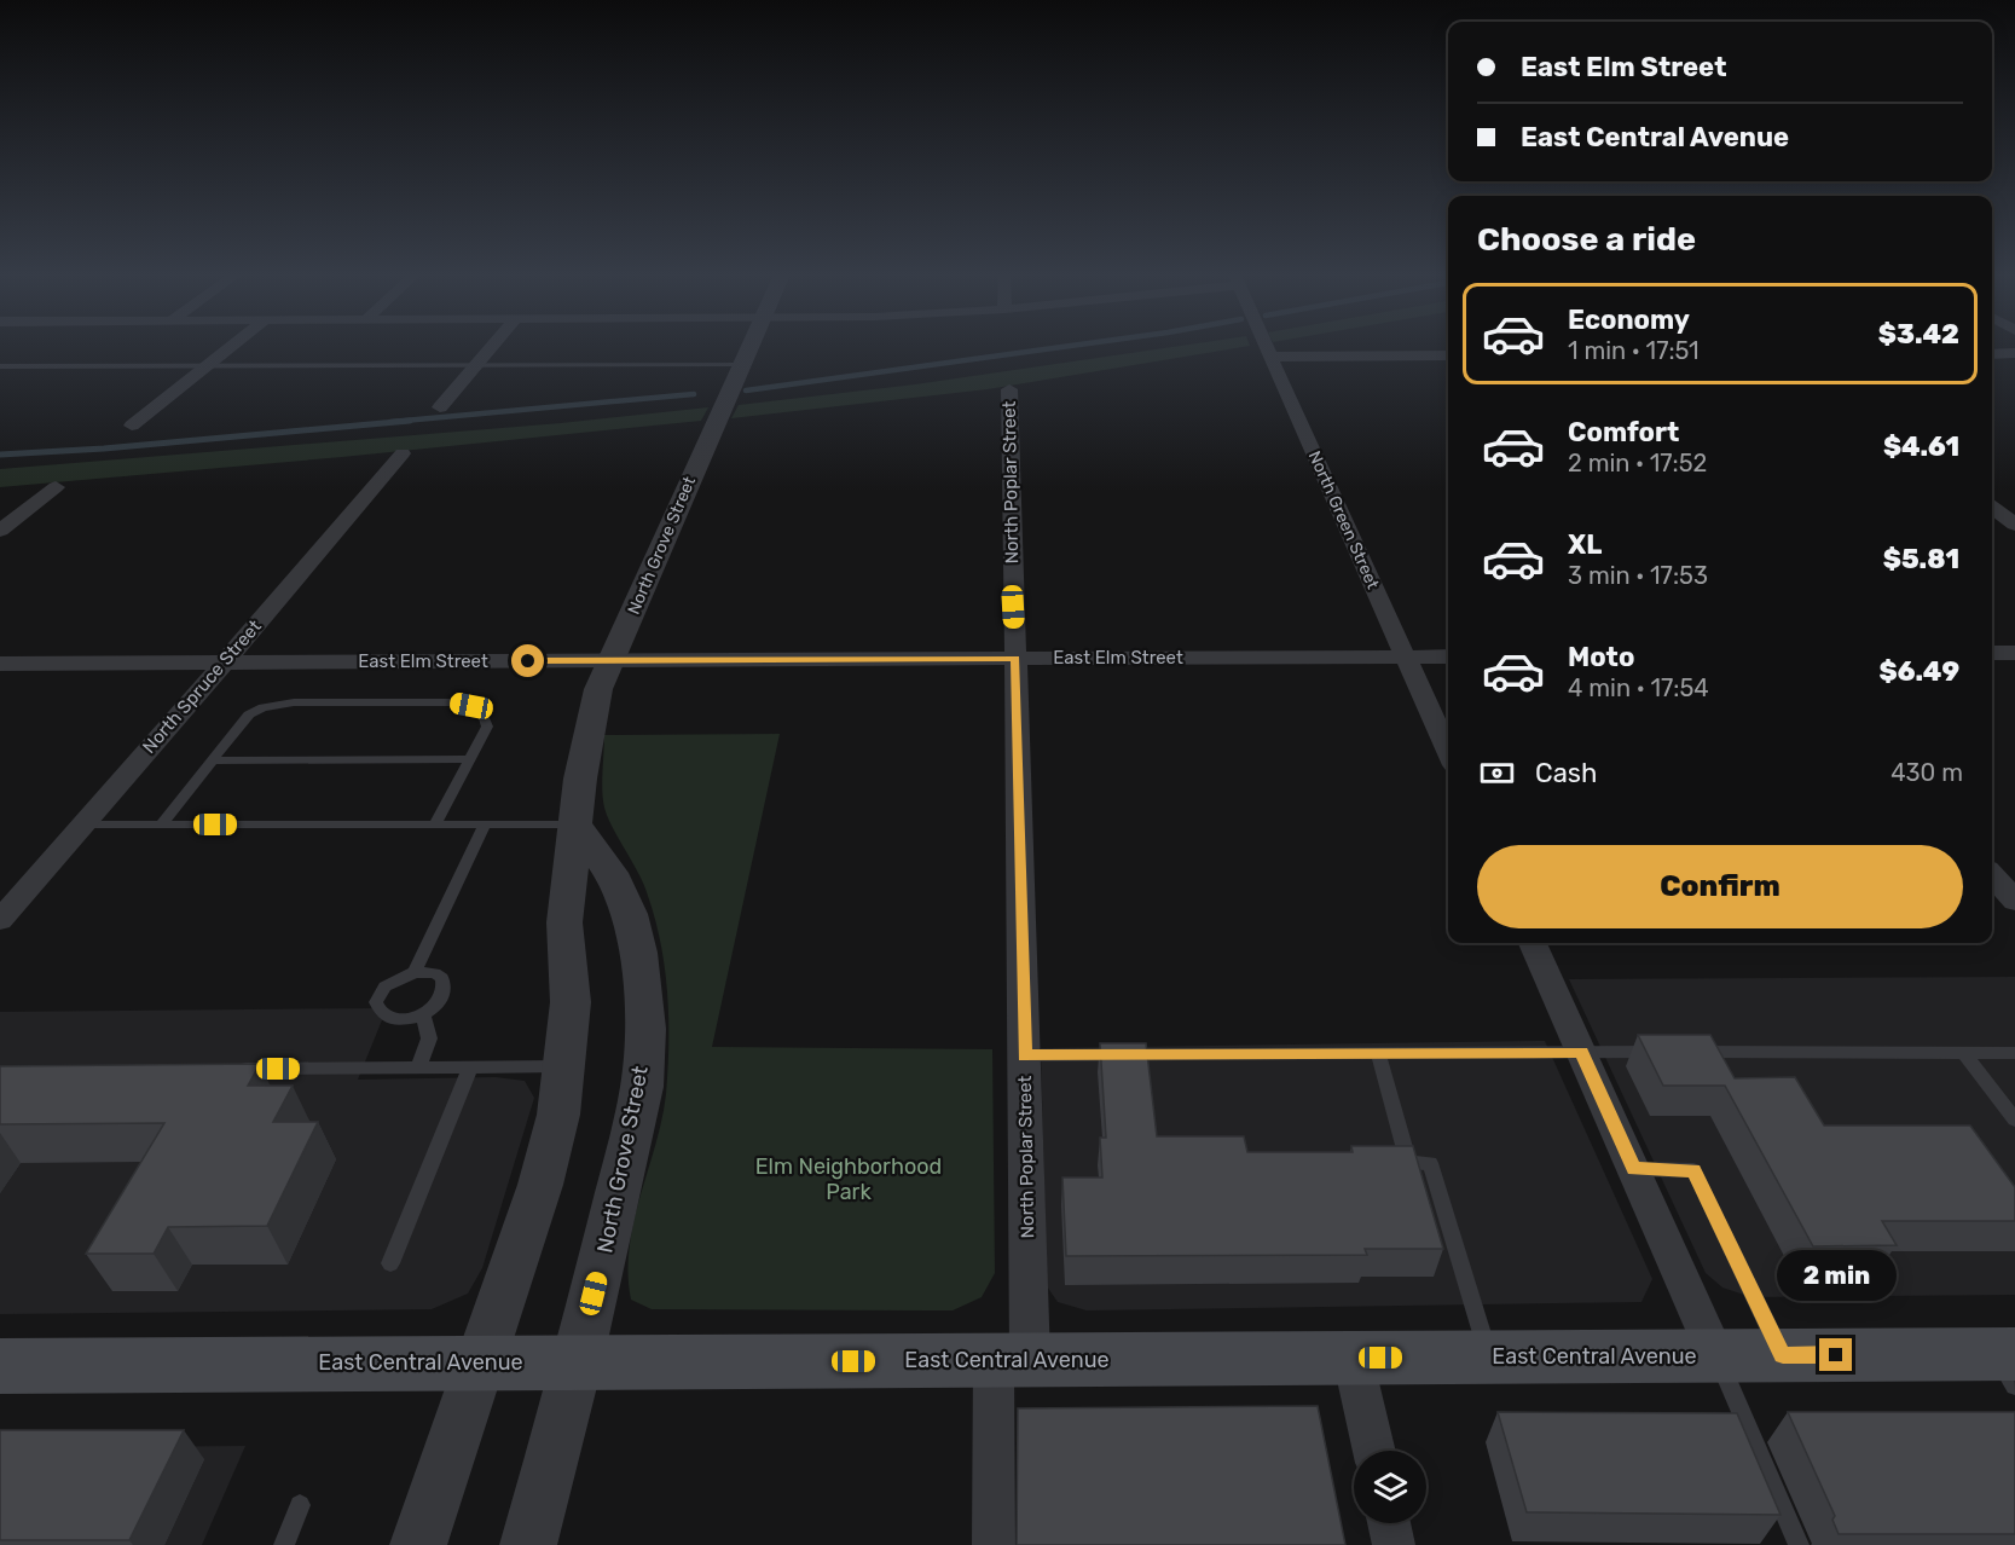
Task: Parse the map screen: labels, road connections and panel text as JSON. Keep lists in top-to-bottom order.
{
  "streets": {
    "main road": ["East Central Avenue"],
    "street": [
      "North Poplar Street",
      "North Green Street",
      "North Grove Street",
      "East Elm Street",
      "North Spruce Street"
    ]
  },
  "crossings": [
    ["North Poplar Street", "East Elm Street"],
    ["North Poplar Street", "East Central Avenue"],
    ["North Green Street", "East Elm Street"],
    ["North Grove Street", "East Elm Street"],
    ["North Grove Street", "East Central Avenue"],
    ["East Elm Street", "North Spruce Street"]
  ],
  "parks": ["Elm Neighborhood Park"],
  "page": {
    "banner": ["East Elm Street", "East Central Avenue"],
    "heading": "Choose a ride",
    "list": [
      {
        "name": "Economy",
        "note": "1 min · 17:51",
        "value": "$3.42"
      },
      {
        "name": "Comfort",
        "note": "2 min · 17:52",
        "value": "$4.61"
      },
      {
        "name": "XL",
        "note": "3 min · 17:53",
        "value": "$5.81"
      },
      {
        "name": "Moto",
        "note": "4 min · 17:54",
        "value": "$6.49"
      }
    ],
    "pay": ["Cash", "430 m"],
    "buttons": "Confirm",
    "bubble": "2 min"
  }
}
